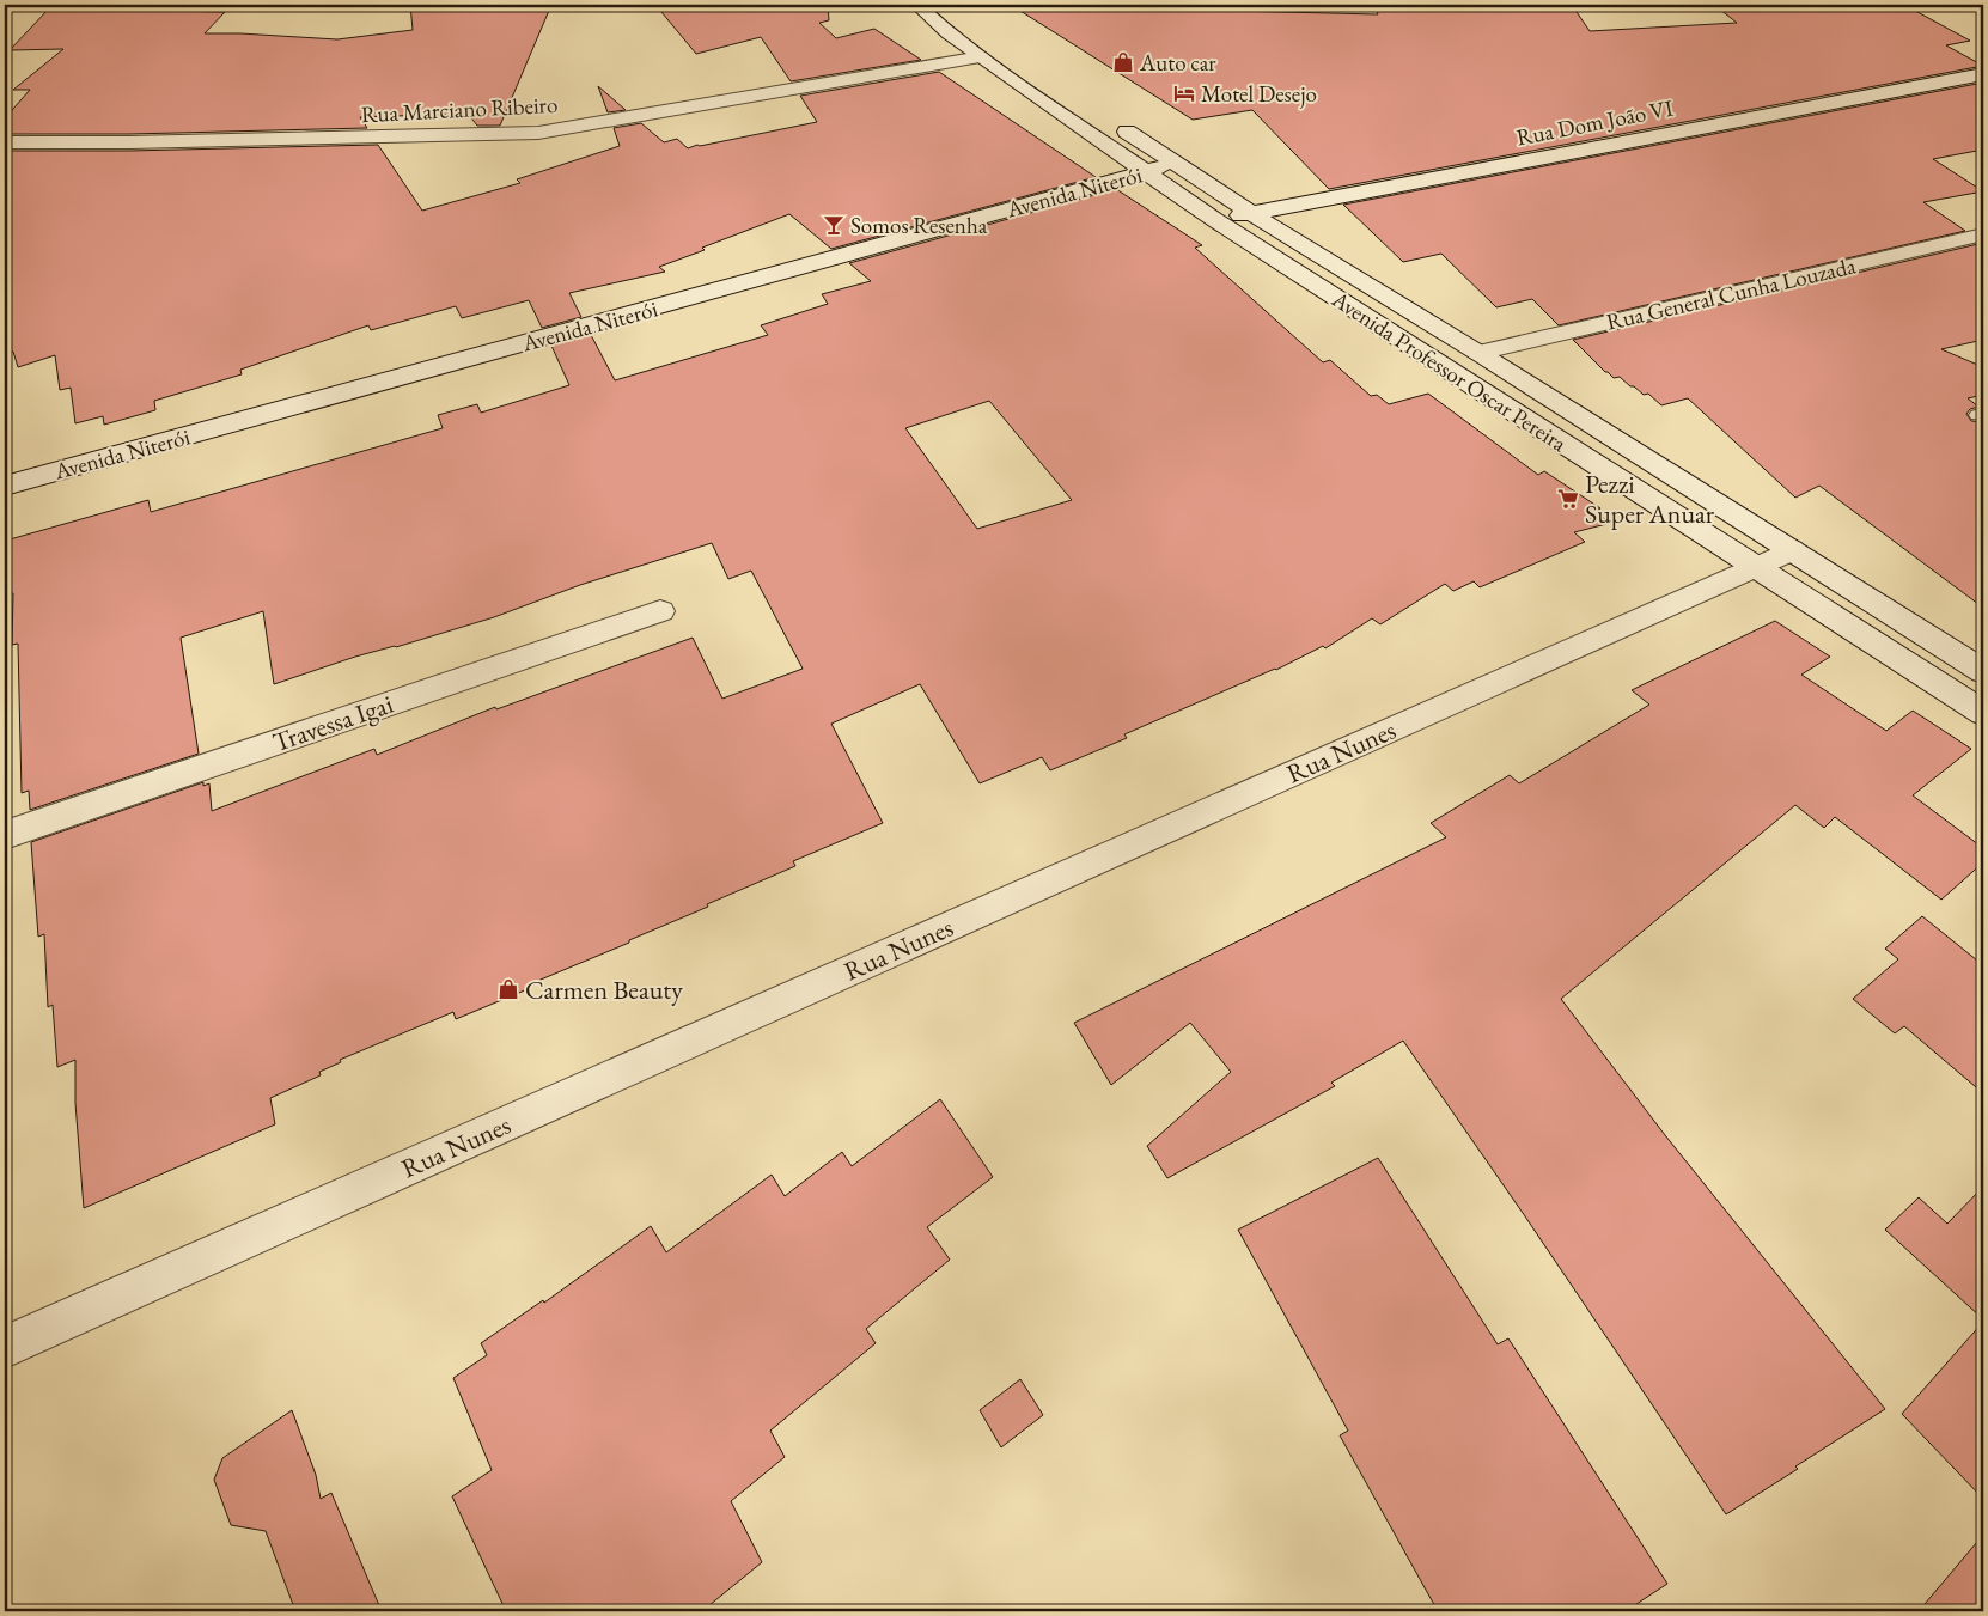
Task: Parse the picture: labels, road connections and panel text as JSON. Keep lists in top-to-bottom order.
{
  "streets": {
    "street": [
      "Rua Marciano Ribeiro",
      "Rua Dom João VI",
      "Avenida Niterói",
      "Rua General Cunha Louzada",
      "Avenida Professor Oscar Pereira",
      "Travessa Igai",
      "Rua Nunes"
    ]
  },
  "crossings": [
    ["Rua Marciano Ribeiro", "Avenida Professor Oscar Pereira"],
    ["Rua Dom João VI", "Avenida Professor Oscar Pereira"],
    ["Avenida Niterói", "Avenida Professor Oscar Pereira"],
    ["Rua General Cunha Louzada", "Avenida Professor Oscar Pereira"],
    ["Avenida Professor Oscar Pereira", "Rua Nunes"]
  ],
  "places": {
    "shop": ["Auto car", "Carmen Beauty"],
    "hotel": ["Motel Desejo"],
    "bar": ["Somos Resenha"],
    "supermarket": ["Pezzi Super Anuar"]
  }
}
